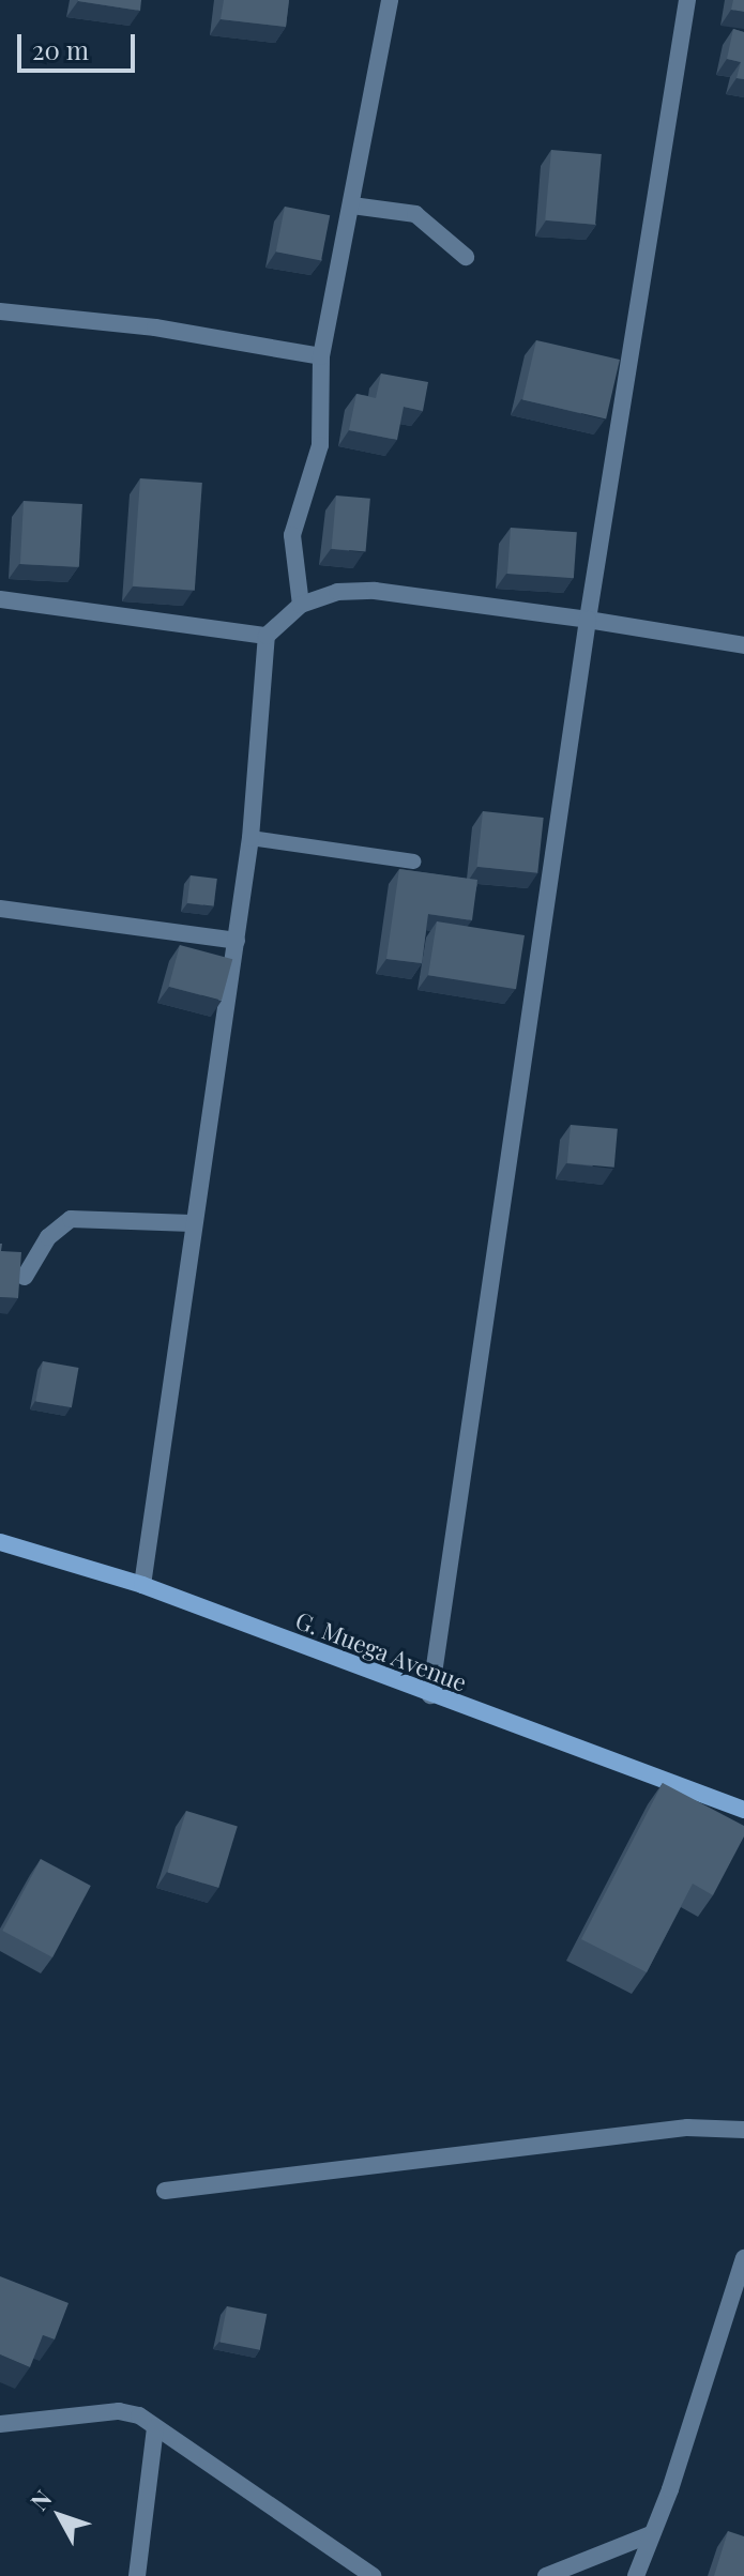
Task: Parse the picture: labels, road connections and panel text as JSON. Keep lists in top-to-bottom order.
{
  "streets": {
    "street": ["G. Muega Avenue"]
  },
  "scale_bar": "20 m",
  "north": "top left"
}
